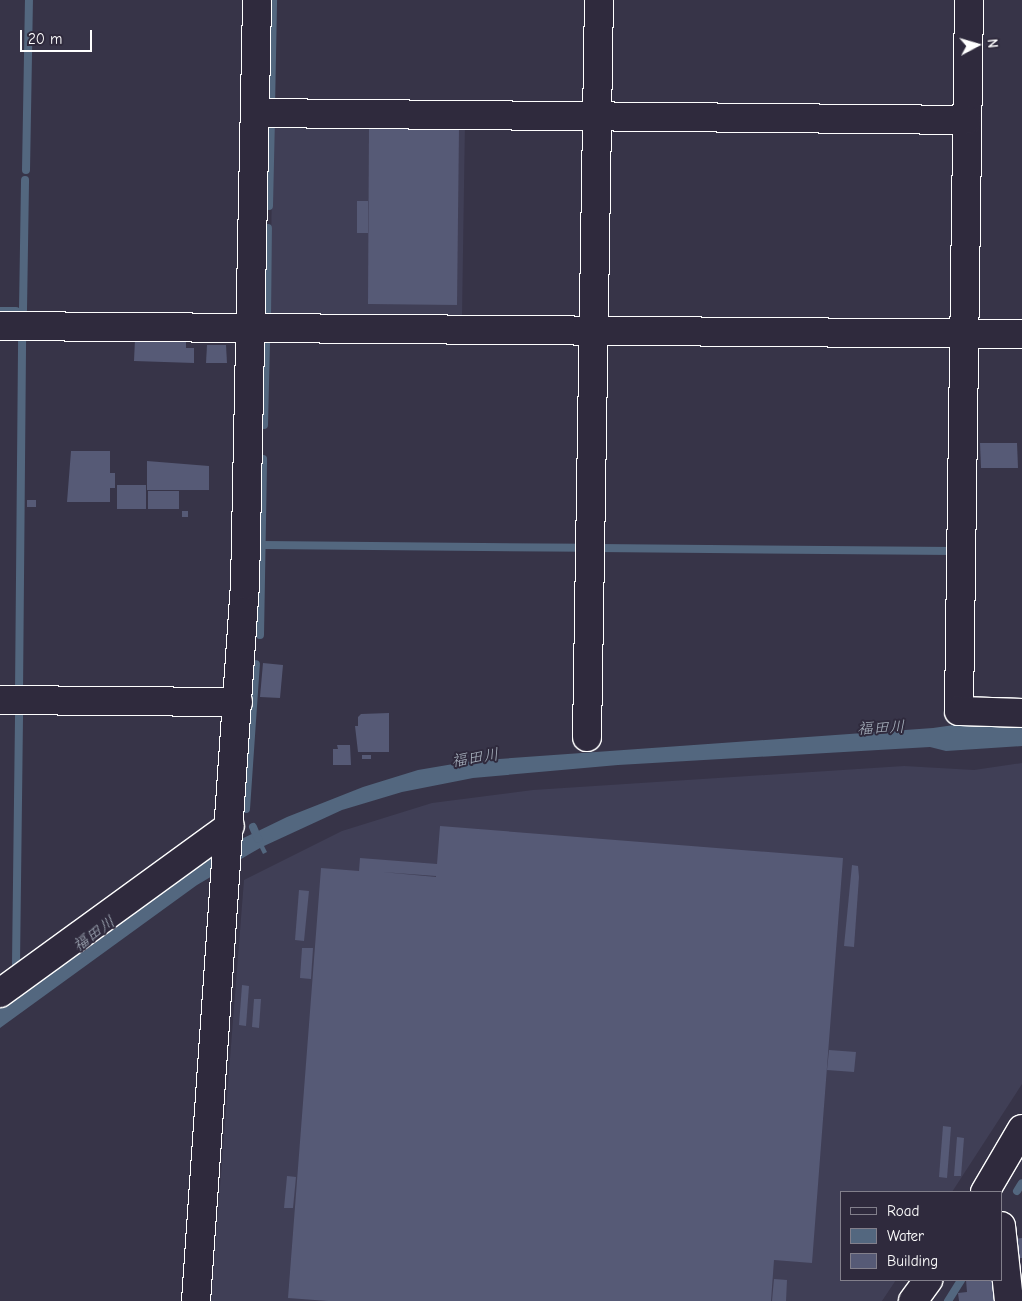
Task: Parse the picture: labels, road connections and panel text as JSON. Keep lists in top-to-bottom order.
{
  "water": ["福田川"],
  "legend": ["Road", "Water", "Building"],
  "scale_bar": "20 m",
  "north": "right"
}
